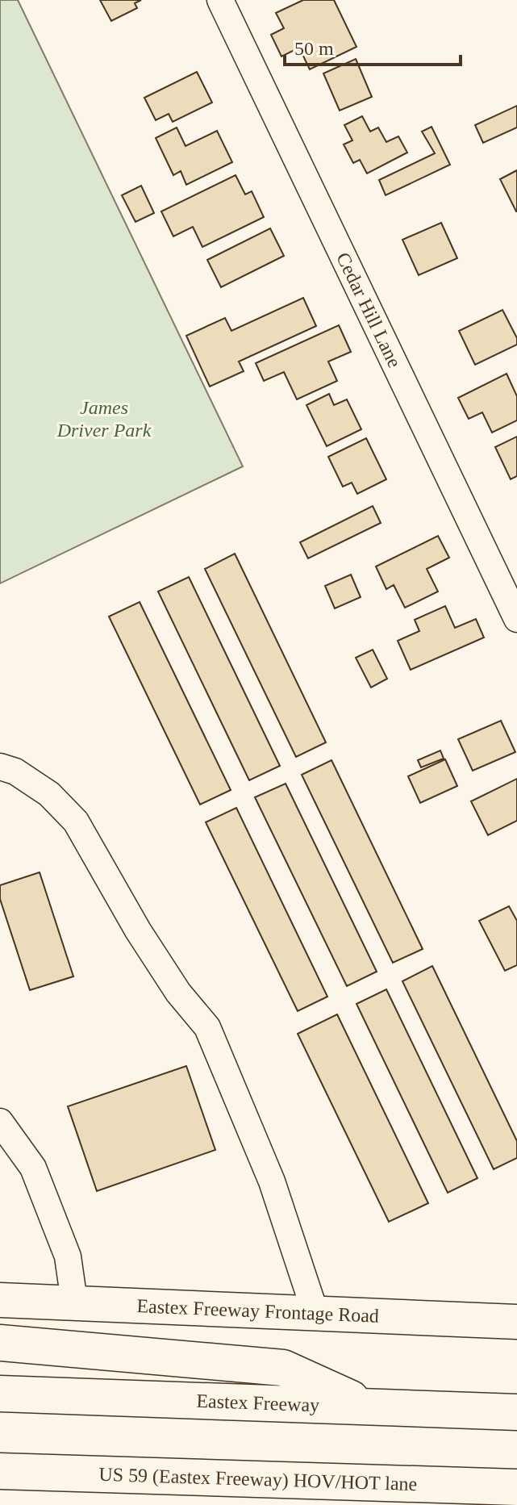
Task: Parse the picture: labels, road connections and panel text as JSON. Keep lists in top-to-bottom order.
{
  "streets": {
    "highway": ["Eastex Freeway", "US 59 (Eastex Freeway) HOV/HOT lane"],
    "main road": ["Eastex Freeway Frontage Road"],
    "street": ["Cedar Hill Lane"]
  },
  "parks": ["James Driver Park"],
  "scale_bar": "50 m"
}
